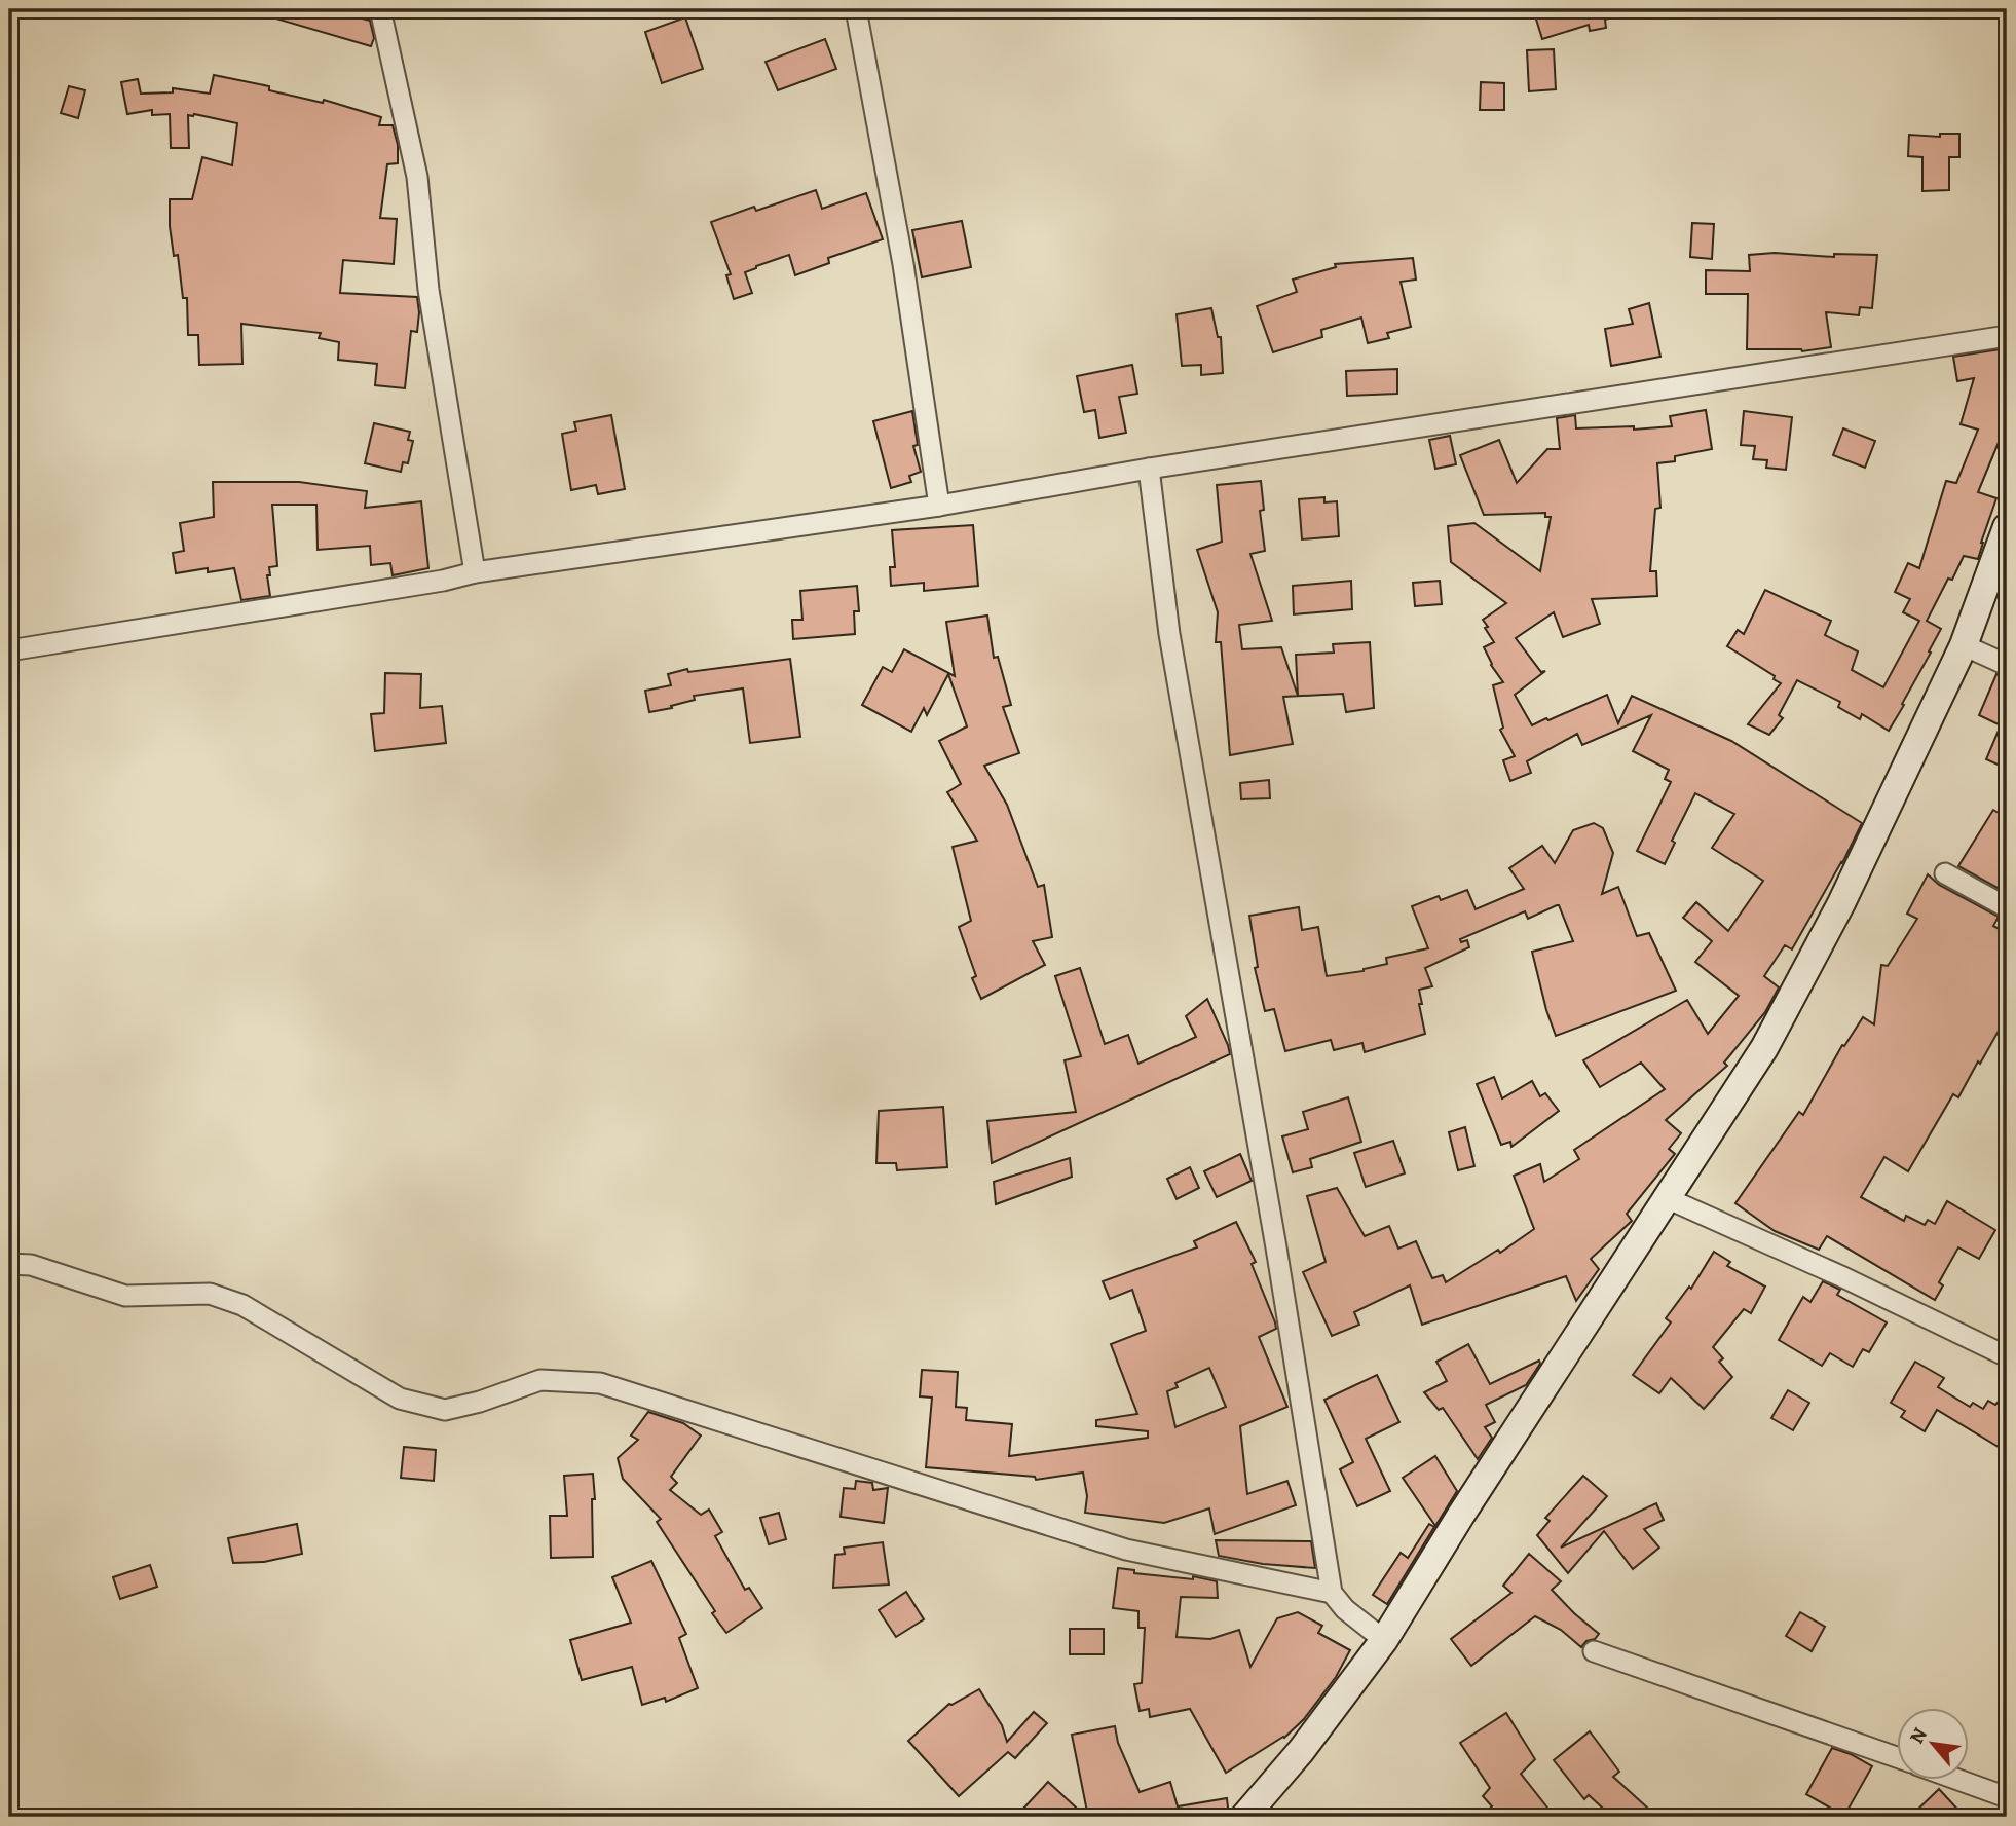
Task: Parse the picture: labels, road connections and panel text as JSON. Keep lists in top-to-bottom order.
{
  "north": "top left"
}
